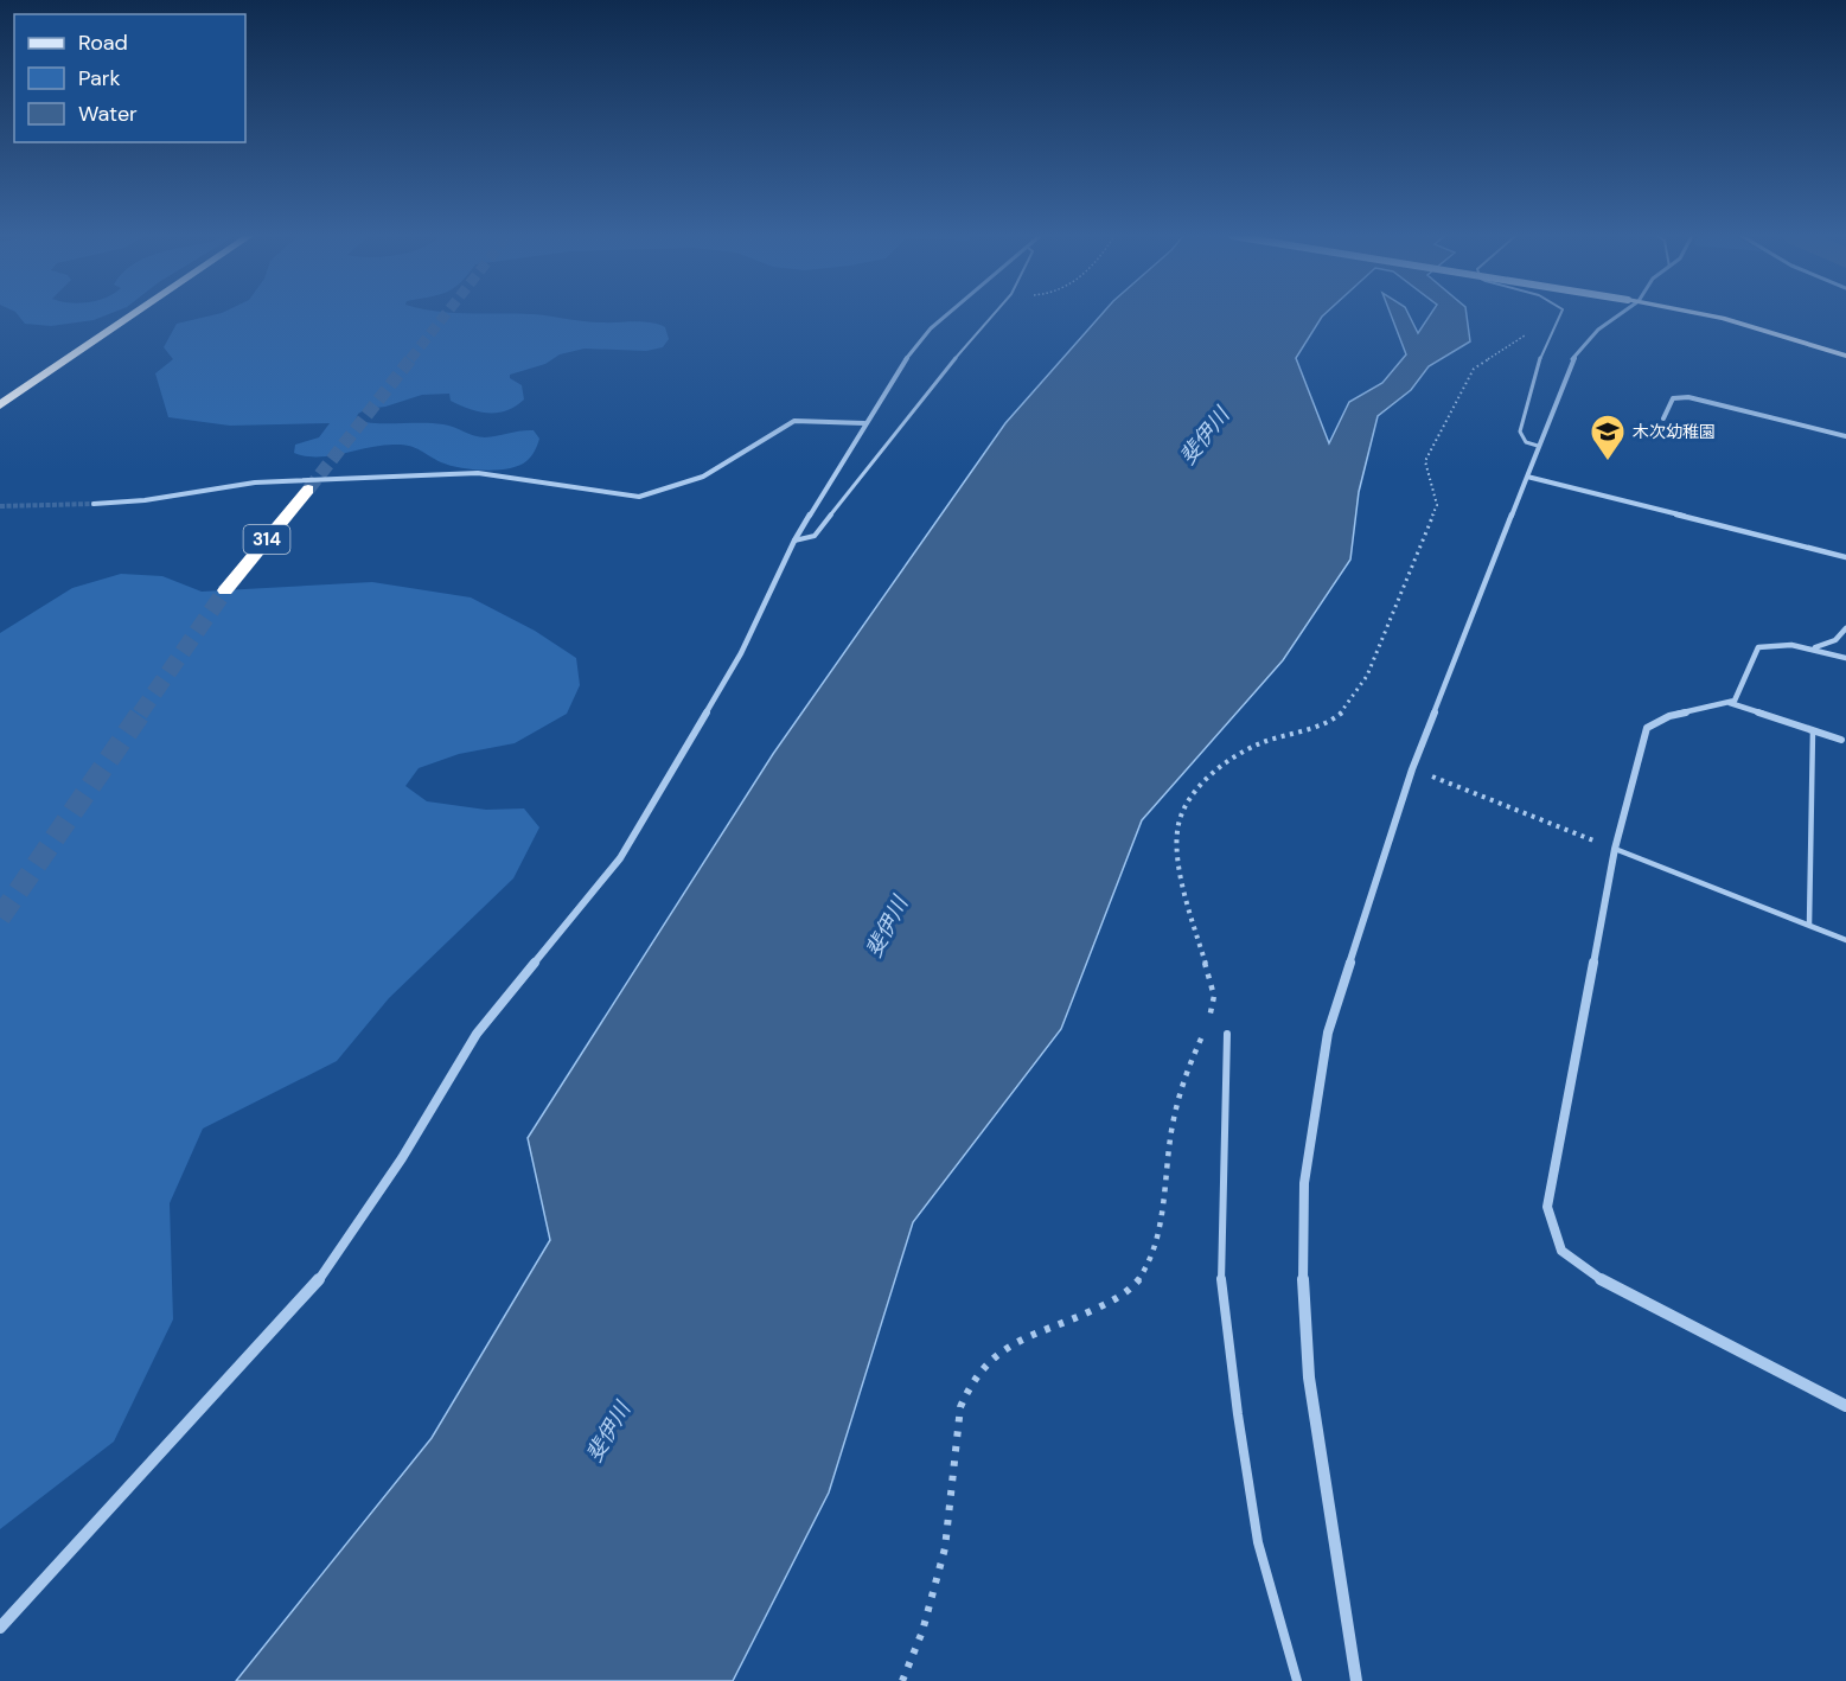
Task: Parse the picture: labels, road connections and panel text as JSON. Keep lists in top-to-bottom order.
{
  "streets": {
    "highway": ["314"]
  },
  "water": ["斐伊川"],
  "places": {
    "school or university": ["木次幼稚園"]
  },
  "legend": ["Road", "Park", "Water"]
}
